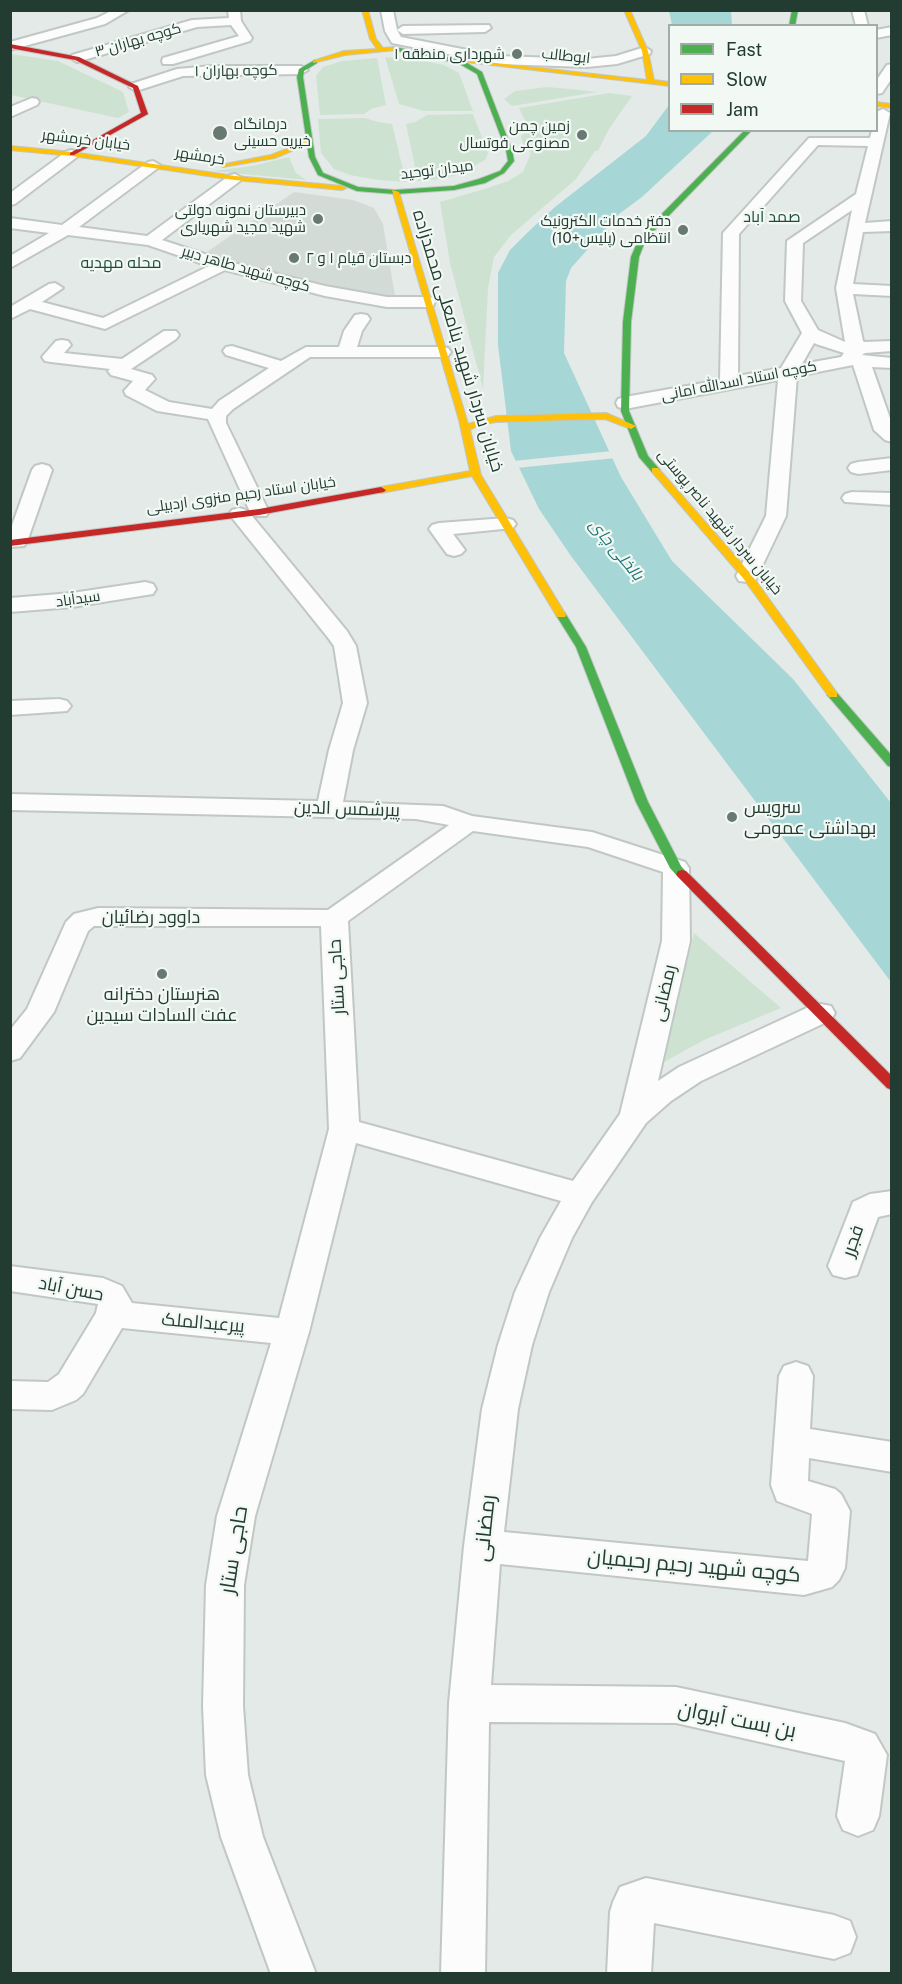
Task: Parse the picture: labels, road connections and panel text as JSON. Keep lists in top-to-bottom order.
{
  "streets": {
    "main road": [
      "ابوطالب",
      "خیابان خرمشهر",
      "خرمشهر",
      "میدان توحید",
      "خیابان سردار شهید بنامعلی محمدزاده",
      "خیابان استاد رحیم منزوی اردبیلی",
      "خیابان سردار شهید ناصر پوستی"
    ],
    "street": [
      "کوچه بهاران ۳",
      "کوچه بهاران ۱",
      "کوچه شهید طاهر دبیر",
      "کوچه استاد اسدالله امانی",
      "سیدآباد",
      "پیرشمس الدین",
      "داوود رضائیان",
      "حاجی ستار",
      "رمضانی",
      "فجرر",
      "حسن آباد",
      "پیرعبدالملک",
      "کوچه شهید رحیم رحیمیان",
      "بن بست آبروان"
    ]
  },
  "crossings": [
    ["ابوطالب", "کوچه بهاران ۱"],
    ["ابوطالب", "خرمشهر"],
    ["ابوطالب", "میدان توحید"],
    ["ابوطالب", "خیابان سردار شهید بنامعلی محمدزاده"],
    ["کوچه بهاران ۱", "خرمشهر"],
    ["کوچه بهاران ۱", "میدان توحید"],
    ["کوچه بهاران ۱", "خیابان سردار شهید بنامعلی محمدزاده"],
    ["خیابان خرمشهر", "خرمشهر"],
    ["خرمشهر", "میدان توحید"],
    ["خرمشهر", "خیابان سردار شهید بنامعلی محمدزاده"],
    ["میدان توحید", "خیابان سردار شهید بنامعلی محمدزاده"],
    ["کوچه شهید طاهر دبیر", "خیابان سردار شهید بنامعلی محمدزاده"],
    ["خیابان سردار شهید بنامعلی محمدزاده", "خیابان استاد رحیم منزوی اردبیلی"],
    ["خیابان سردار شهید بنامعلی محمدزاده", "پیرشمس الدین"],
    ["خیابان سردار شهید بنامعلی محمدزاده", "رمضانی"],
    ["کوچه استاد اسدالله امانی", "خیابان سردار شهید ناصر پوستی"],
    ["پیرشمس الدین", "حاجی ستار"],
    ["پیرشمس الدین", "رمضانی"],
    ["داوود رضائیان", "حاجی ستار"],
    ["حاجی ستار", "پیرعبدالملک"],
    ["رمضانی", "کوچه شهید رحیم رحیمیان"],
    ["رمضانی", "بن بست آبروان"],
    ["حسن آباد", "پیرعبدالملک"]
  ],
  "districts": ["صمد آباد", "محله مهدیه"],
  "water": ["بالخلی چای"],
  "places": [
    "شهرداری منطقه ۱",
    "درمانگاه خیریه حسینی",
    "زمین چمن مصنوعی فوتسال",
    "دبیرستان نمونه دولتی شهید مجید شهریاری",
    "دفتر خدمات الکترونیک انتظامی (پلیس+10)",
    "دبستان قیام ۱ و ۲",
    "سرویس بهداشتی عمومی",
    "هنرستان دخترانه عفت السادات سیدین"
  ],
  "legend": ["Fast", "Slow", "Jam"]
}
